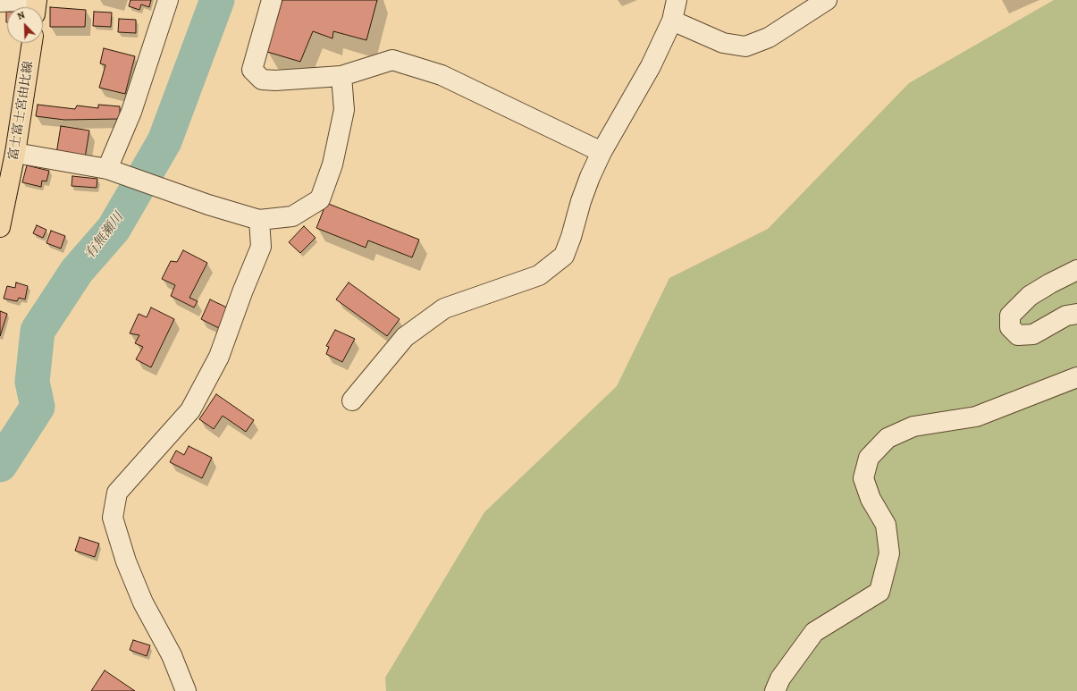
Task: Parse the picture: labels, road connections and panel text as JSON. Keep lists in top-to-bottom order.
{
  "streets": {
    "main road": ["富士富士宮由比線"]
  },
  "water": ["有無瀬川"],
  "north": "top left"
}
